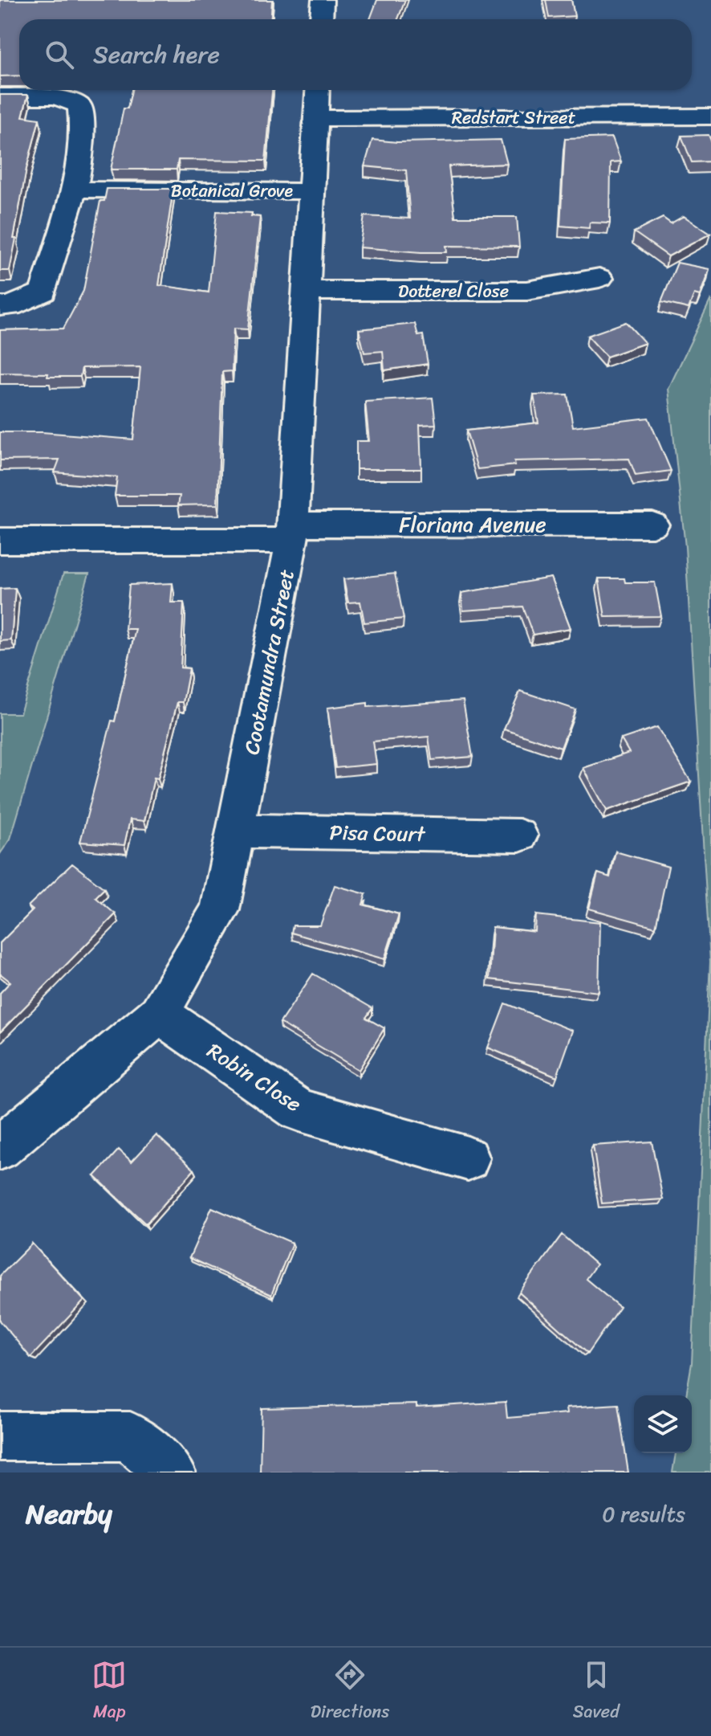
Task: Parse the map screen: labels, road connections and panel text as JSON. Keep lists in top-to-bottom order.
{
  "streets": {
    "street": [
      "Redstart Street",
      "Botanical Grove",
      "Dotterel Close",
      "Floriana Avenue",
      "Cootamundra Street",
      "Pisa Court",
      "Robin Close"
    ]
  },
  "crossings": [
    ["Redstart Street", "Cootamundra Street"],
    ["Botanical Grove", "Cootamundra Street"],
    ["Dotterel Close", "Cootamundra Street"],
    ["Floriana Avenue", "Cootamundra Street"],
    ["Cootamundra Street", "Pisa Court"],
    ["Cootamundra Street", "Robin Close"]
  ],
  "page": {
    "search": "Search here",
    "heading": ["Nearby", "0 results"],
    "nav": ["Map", "Directions", "Saved"]
  }
}
